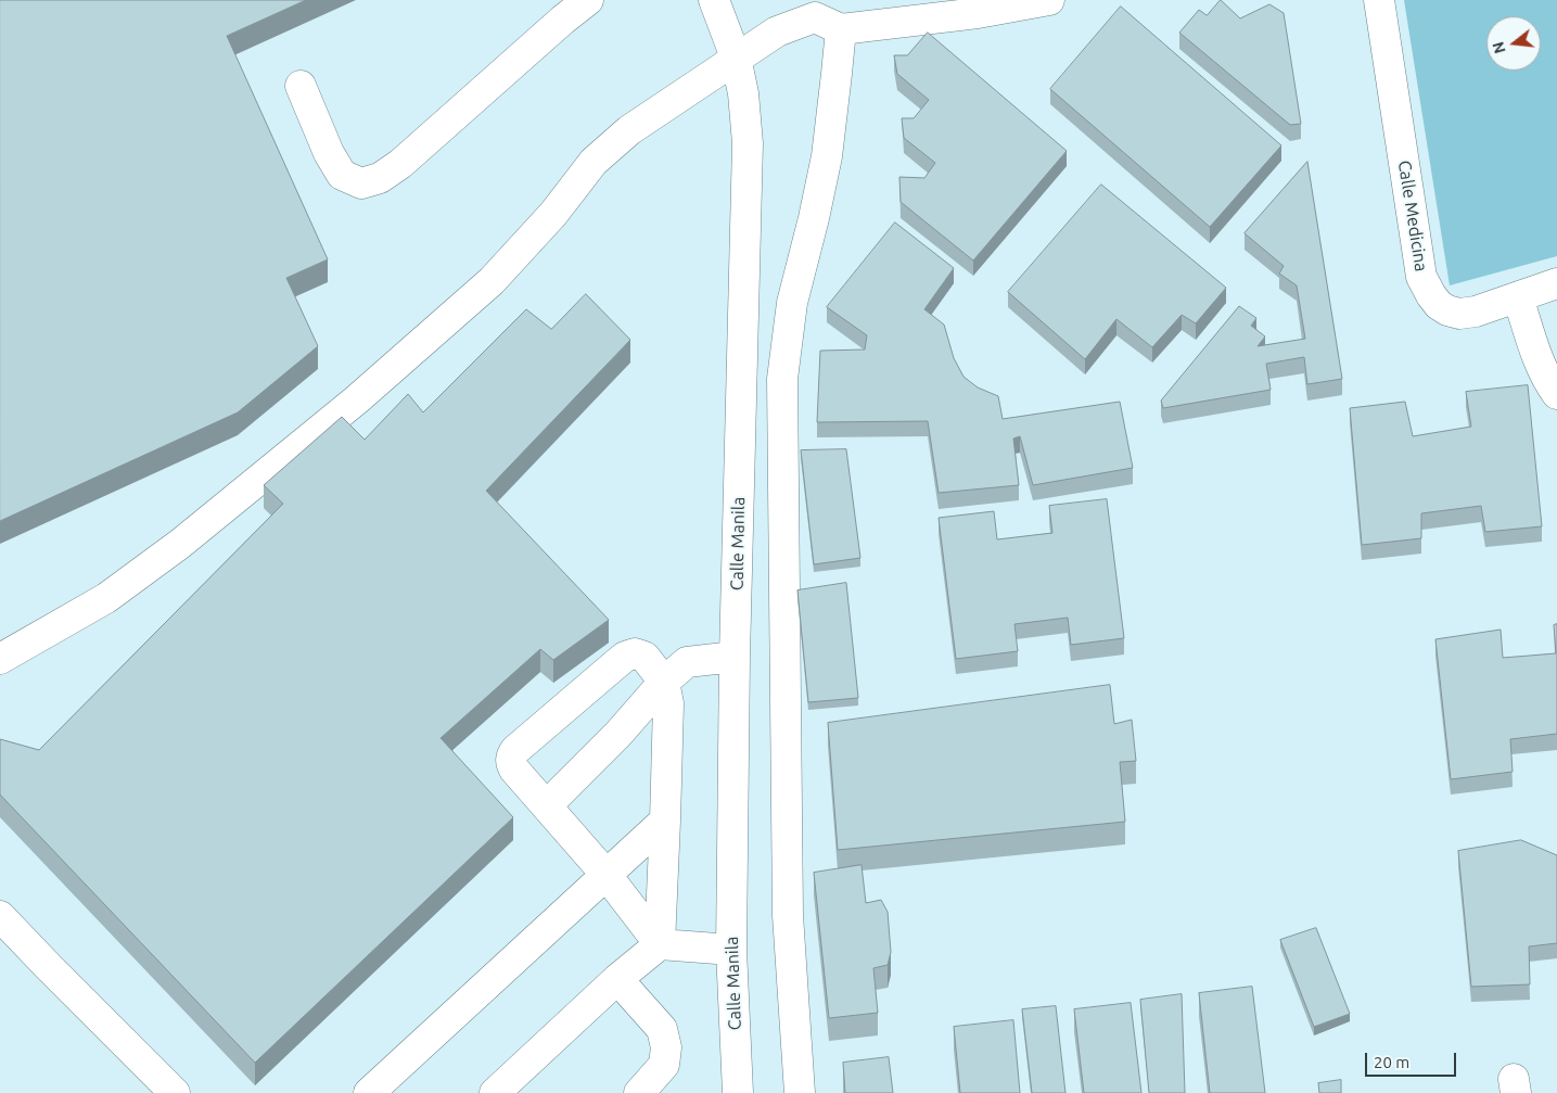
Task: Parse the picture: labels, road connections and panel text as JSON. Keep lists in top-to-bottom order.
{
  "streets": {
    "street": ["Calle Medicina", "Calle Manila"]
  },
  "scale_bar": "20 m",
  "north": "left"
}
